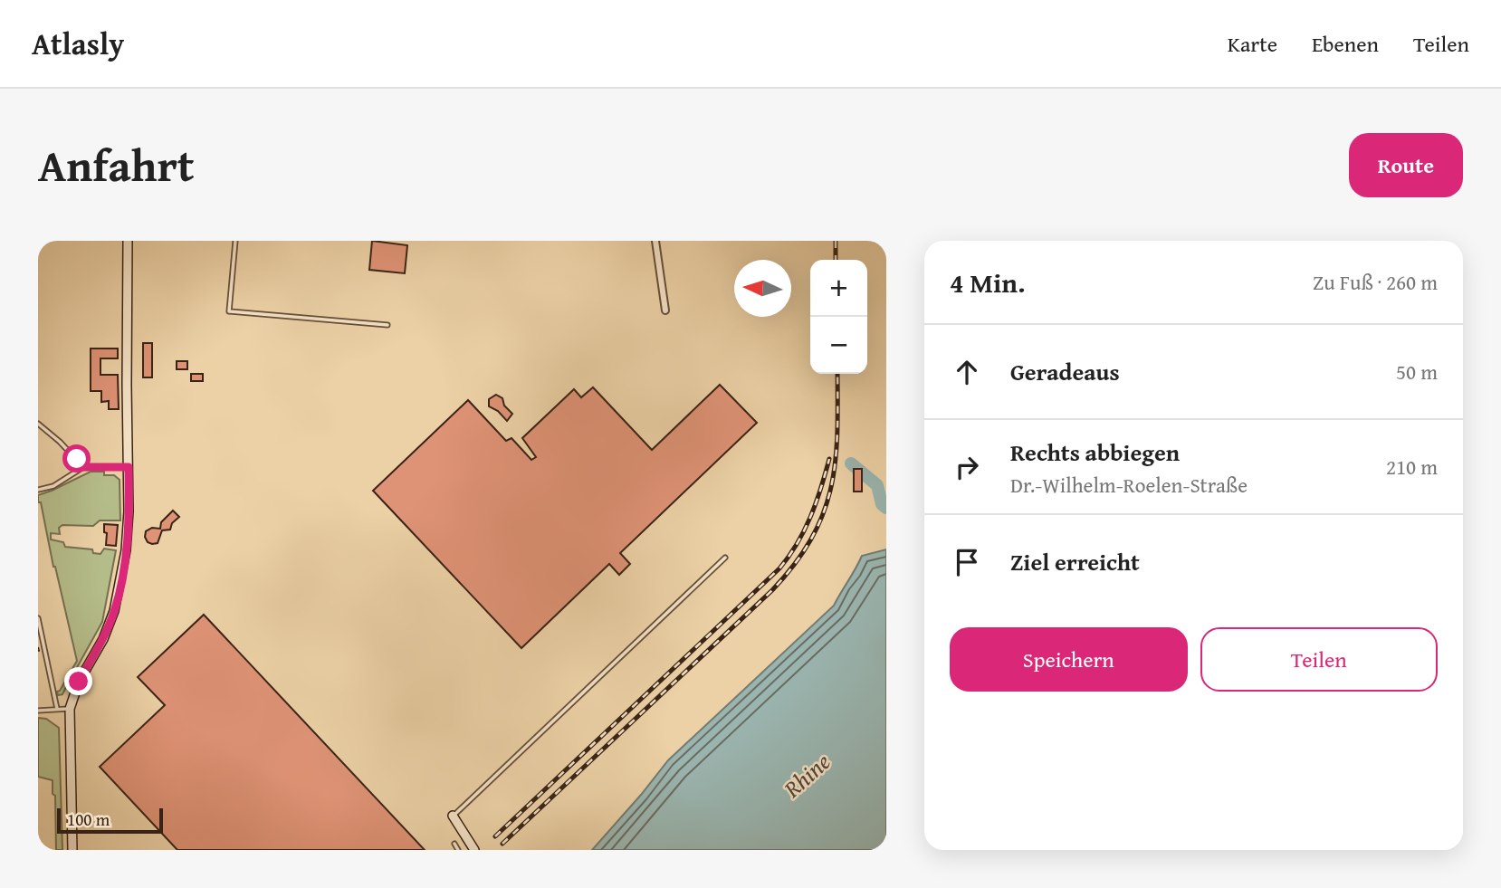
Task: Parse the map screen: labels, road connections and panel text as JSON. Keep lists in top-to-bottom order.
{
  "water": ["Rhine"],
  "scale_bar": "100 m",
  "north": "left",
  "page": {
    "header": "Atlasly",
    "nav": ["Karte", "Ebenen", "Teilen"],
    "title": "Anfahrt",
    "buttons": [
      "Route",
      ["Speichern", "Teilen"]
    ],
    "heading": ["4 Min.", "Zu Fuß · 260 m"],
    "map_buttons": ["+", "−"],
    "list": [
      ["Geradeaus", "50 m"],
      ["Rechts abbiegen", "Dr.-Wilhelm-Roelen-Straße", "210 m"],
      "Ziel erreicht"
    ],
    "scale": "100 m"
  }
}
